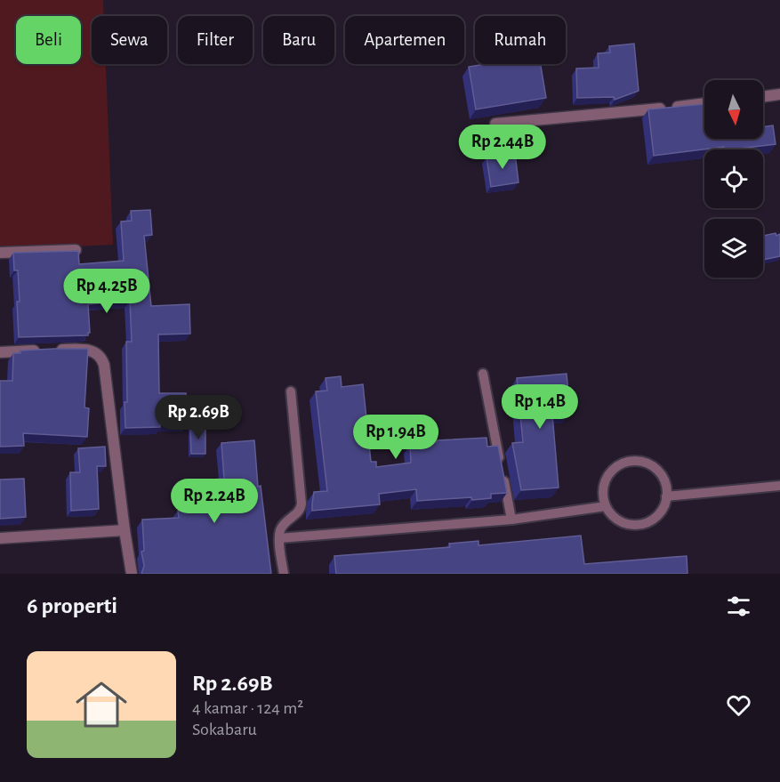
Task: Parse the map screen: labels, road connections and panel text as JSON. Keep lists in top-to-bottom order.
{
  "north": "bottom",
  "page": {
    "chip": [
      "Beli",
      "Sewa",
      "Filter",
      "Baru",
      "Apartemen",
      "Rumah"
    ],
    "price": [
      "Rp 2.44B",
      "Rp 4.25B",
      "Rp 1.4B",
      "Rp 2.69B",
      "Rp 1.94B",
      "Rp 2.24B"
    ],
    "heading": "6 properti",
    "list": [
      {
        "name": "Rp 2.69B",
        "note": "4 kamar · 124 m² · Sokabaru"
      }
    ]
  }
}
